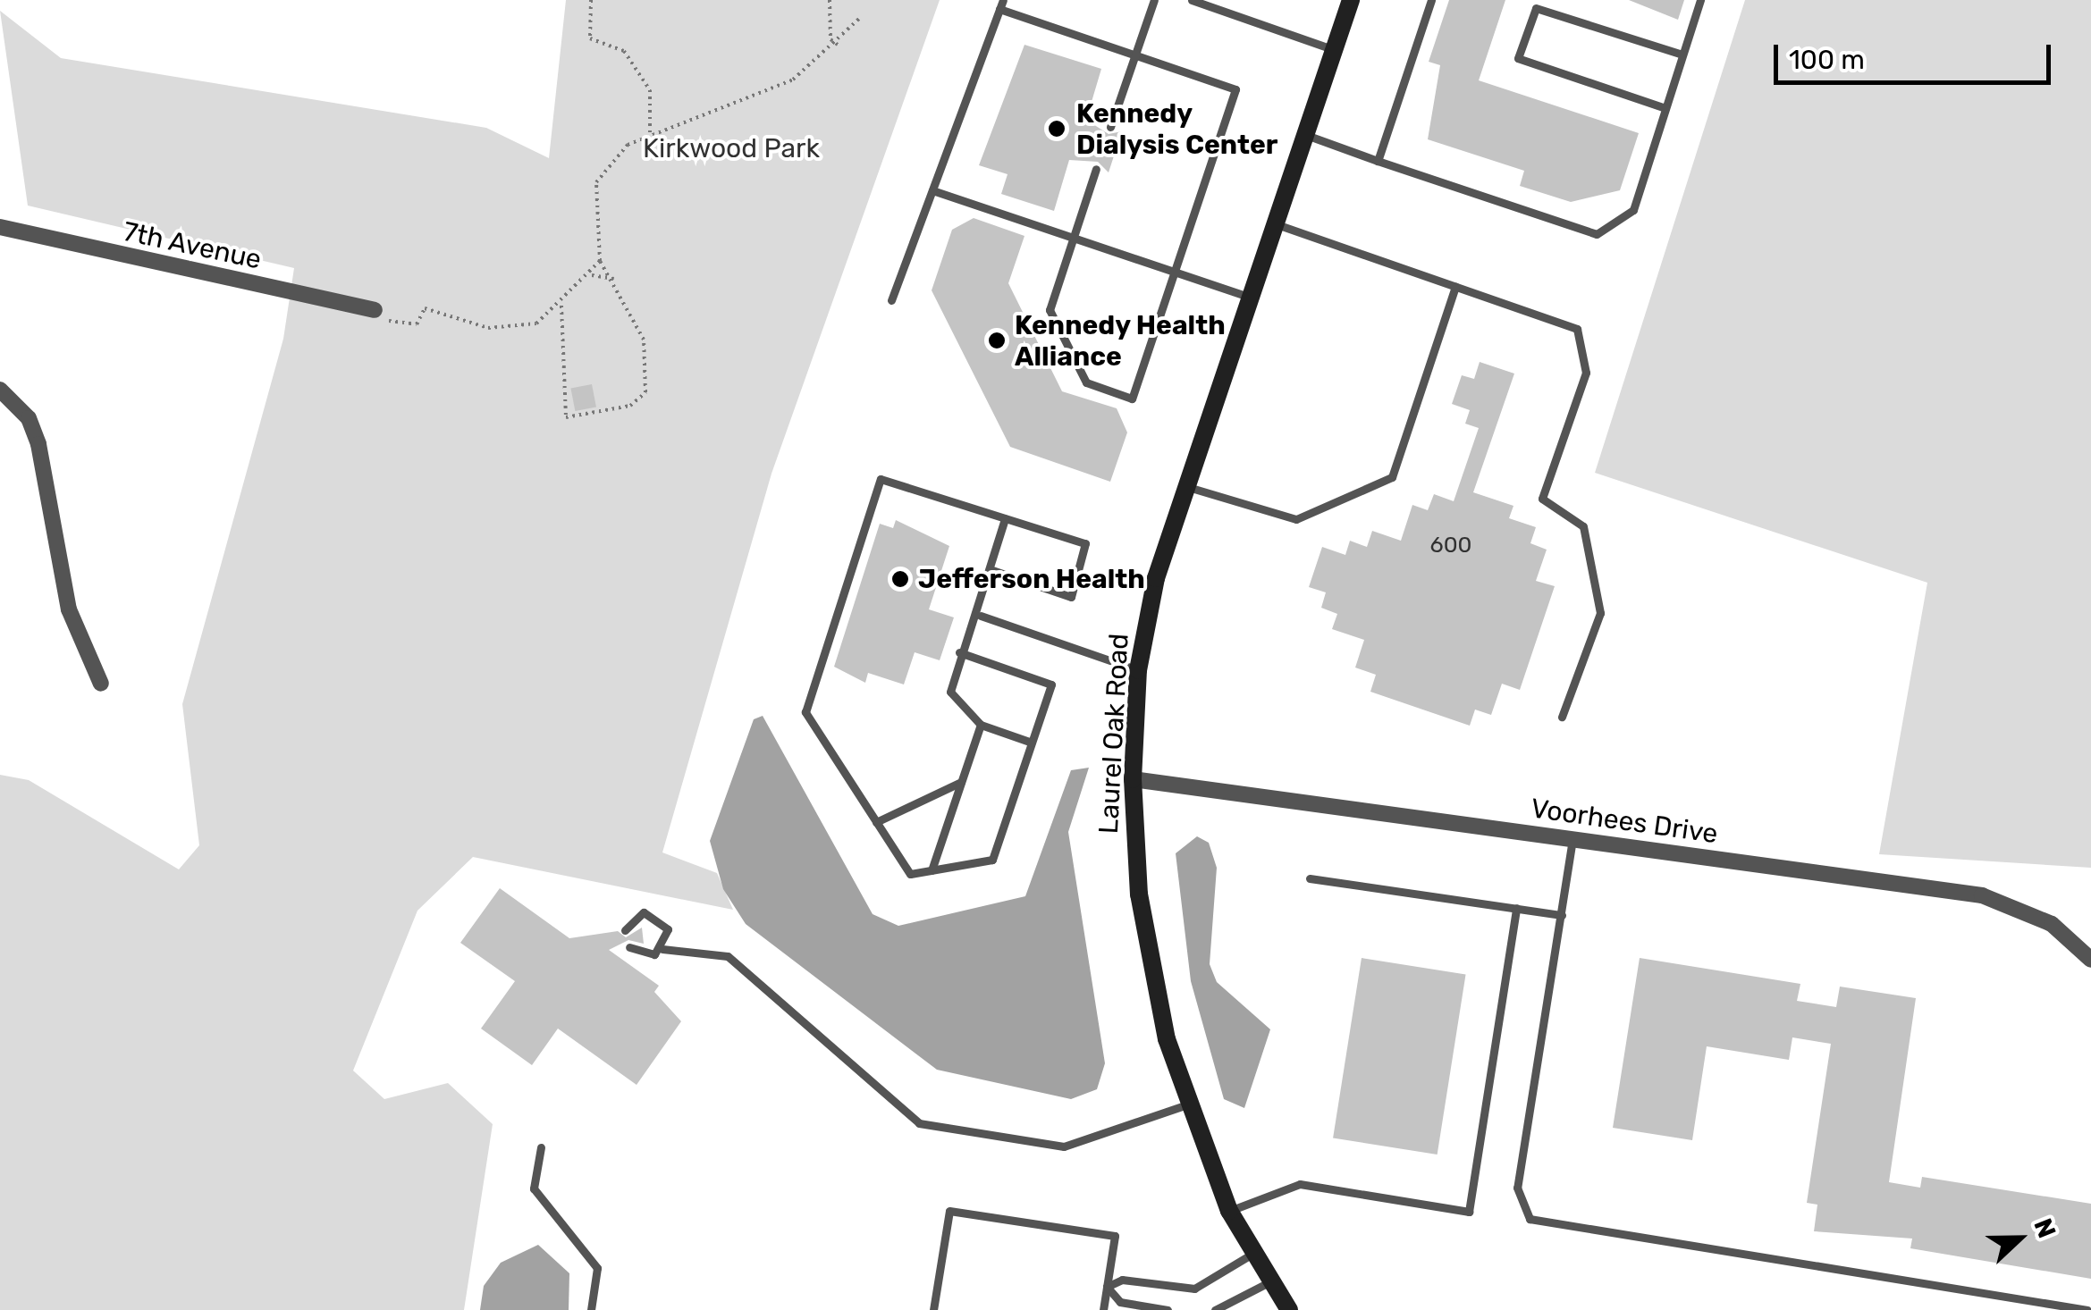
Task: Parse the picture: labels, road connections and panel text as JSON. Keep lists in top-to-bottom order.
{
  "streets": {
    "street": ["7th Avenue", "Laurel Oak Road", "Voorhees Drive"]
  },
  "crossings": [
    ["Laurel Oak Road", "Voorhees Drive"]
  ],
  "parks": ["Kirkwood Park"],
  "places": ["Kennedy Dialysis Center", "Kennedy Health Alliance", "Jefferson Health"],
  "house_numbers": ["600"],
  "scale_bar": "100 m",
  "north": "right"
}
